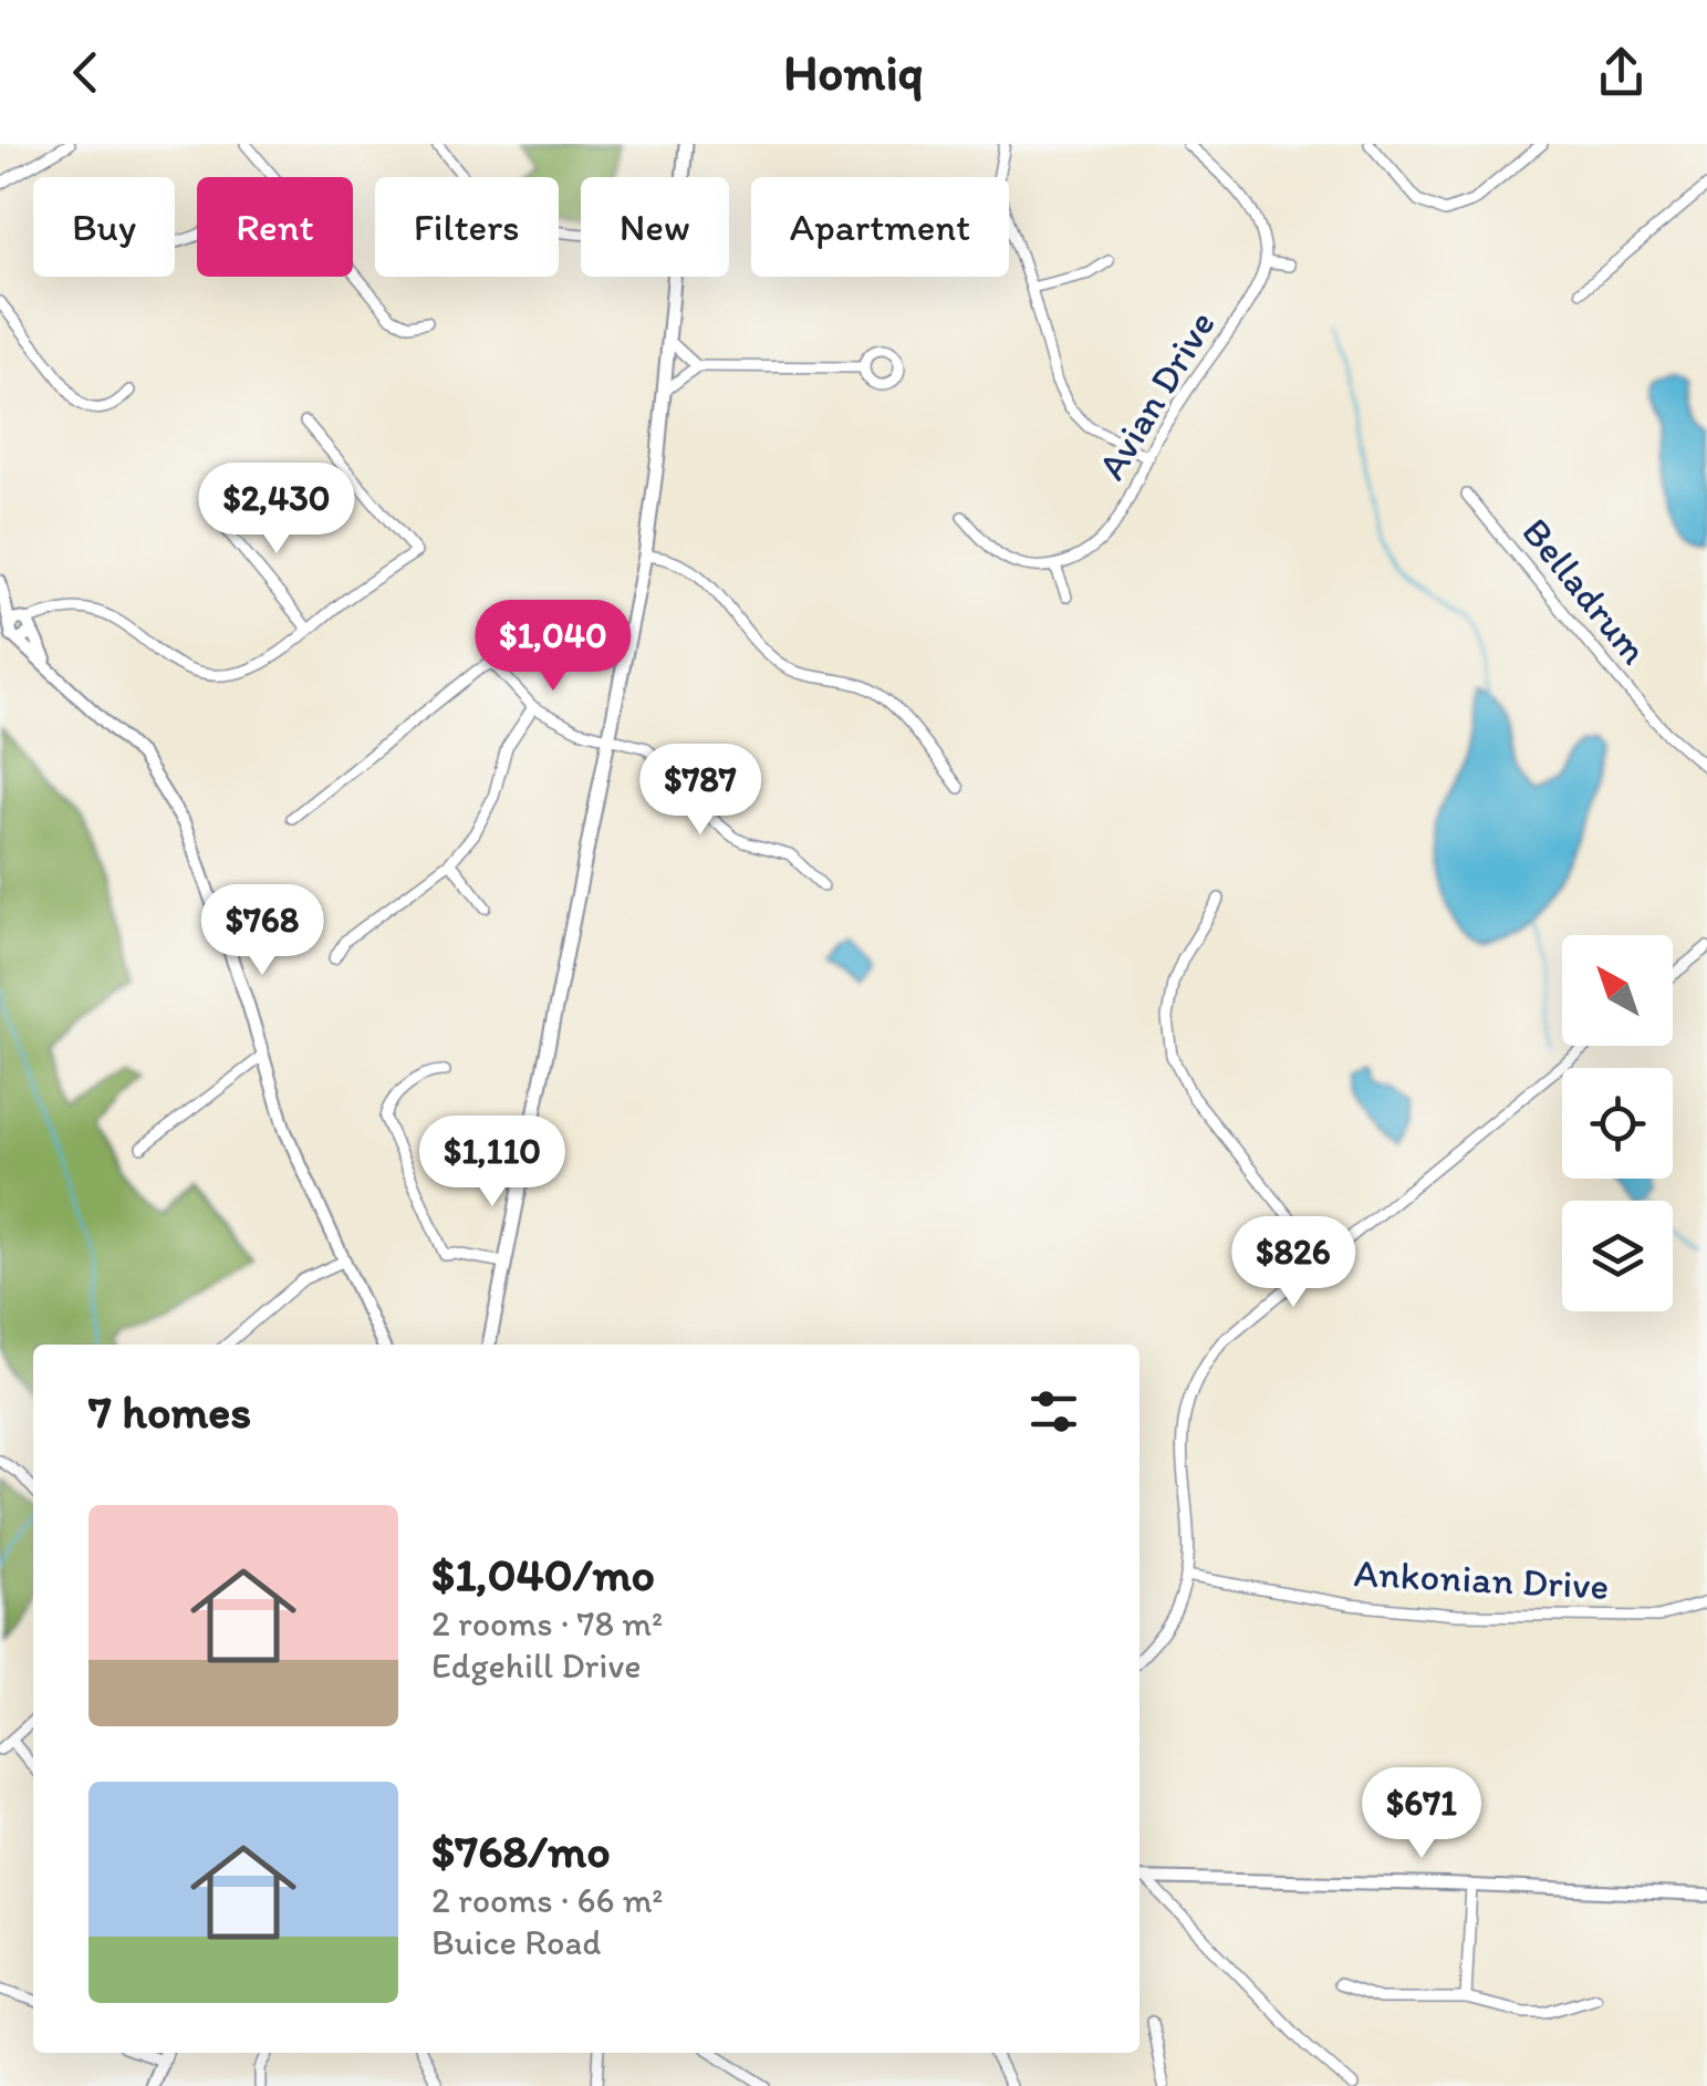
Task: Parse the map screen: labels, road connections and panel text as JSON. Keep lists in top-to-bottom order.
{
  "streets": {
    "street": ["Avian Drive", "Belladrum", "Ankonian Drive"]
  },
  "north": "top left",
  "page": {
    "header": "Homiq",
    "chip": [
      "Buy",
      "Rent",
      "Filters",
      "New",
      "Apartment"
    ],
    "price": [
      "$2,430",
      "$1,040",
      "$787",
      "$768",
      "$1,110",
      "$826",
      "$671"
    ],
    "heading": "7 homes",
    "list": [
      {
        "name": "$1,040/mo",
        "note": "2 rooms · 78 m² · Edgehill Drive"
      },
      {
        "name": "$768/mo",
        "note": "2 rooms · 66 m² · Buice Road"
      }
    ]
  }
}
